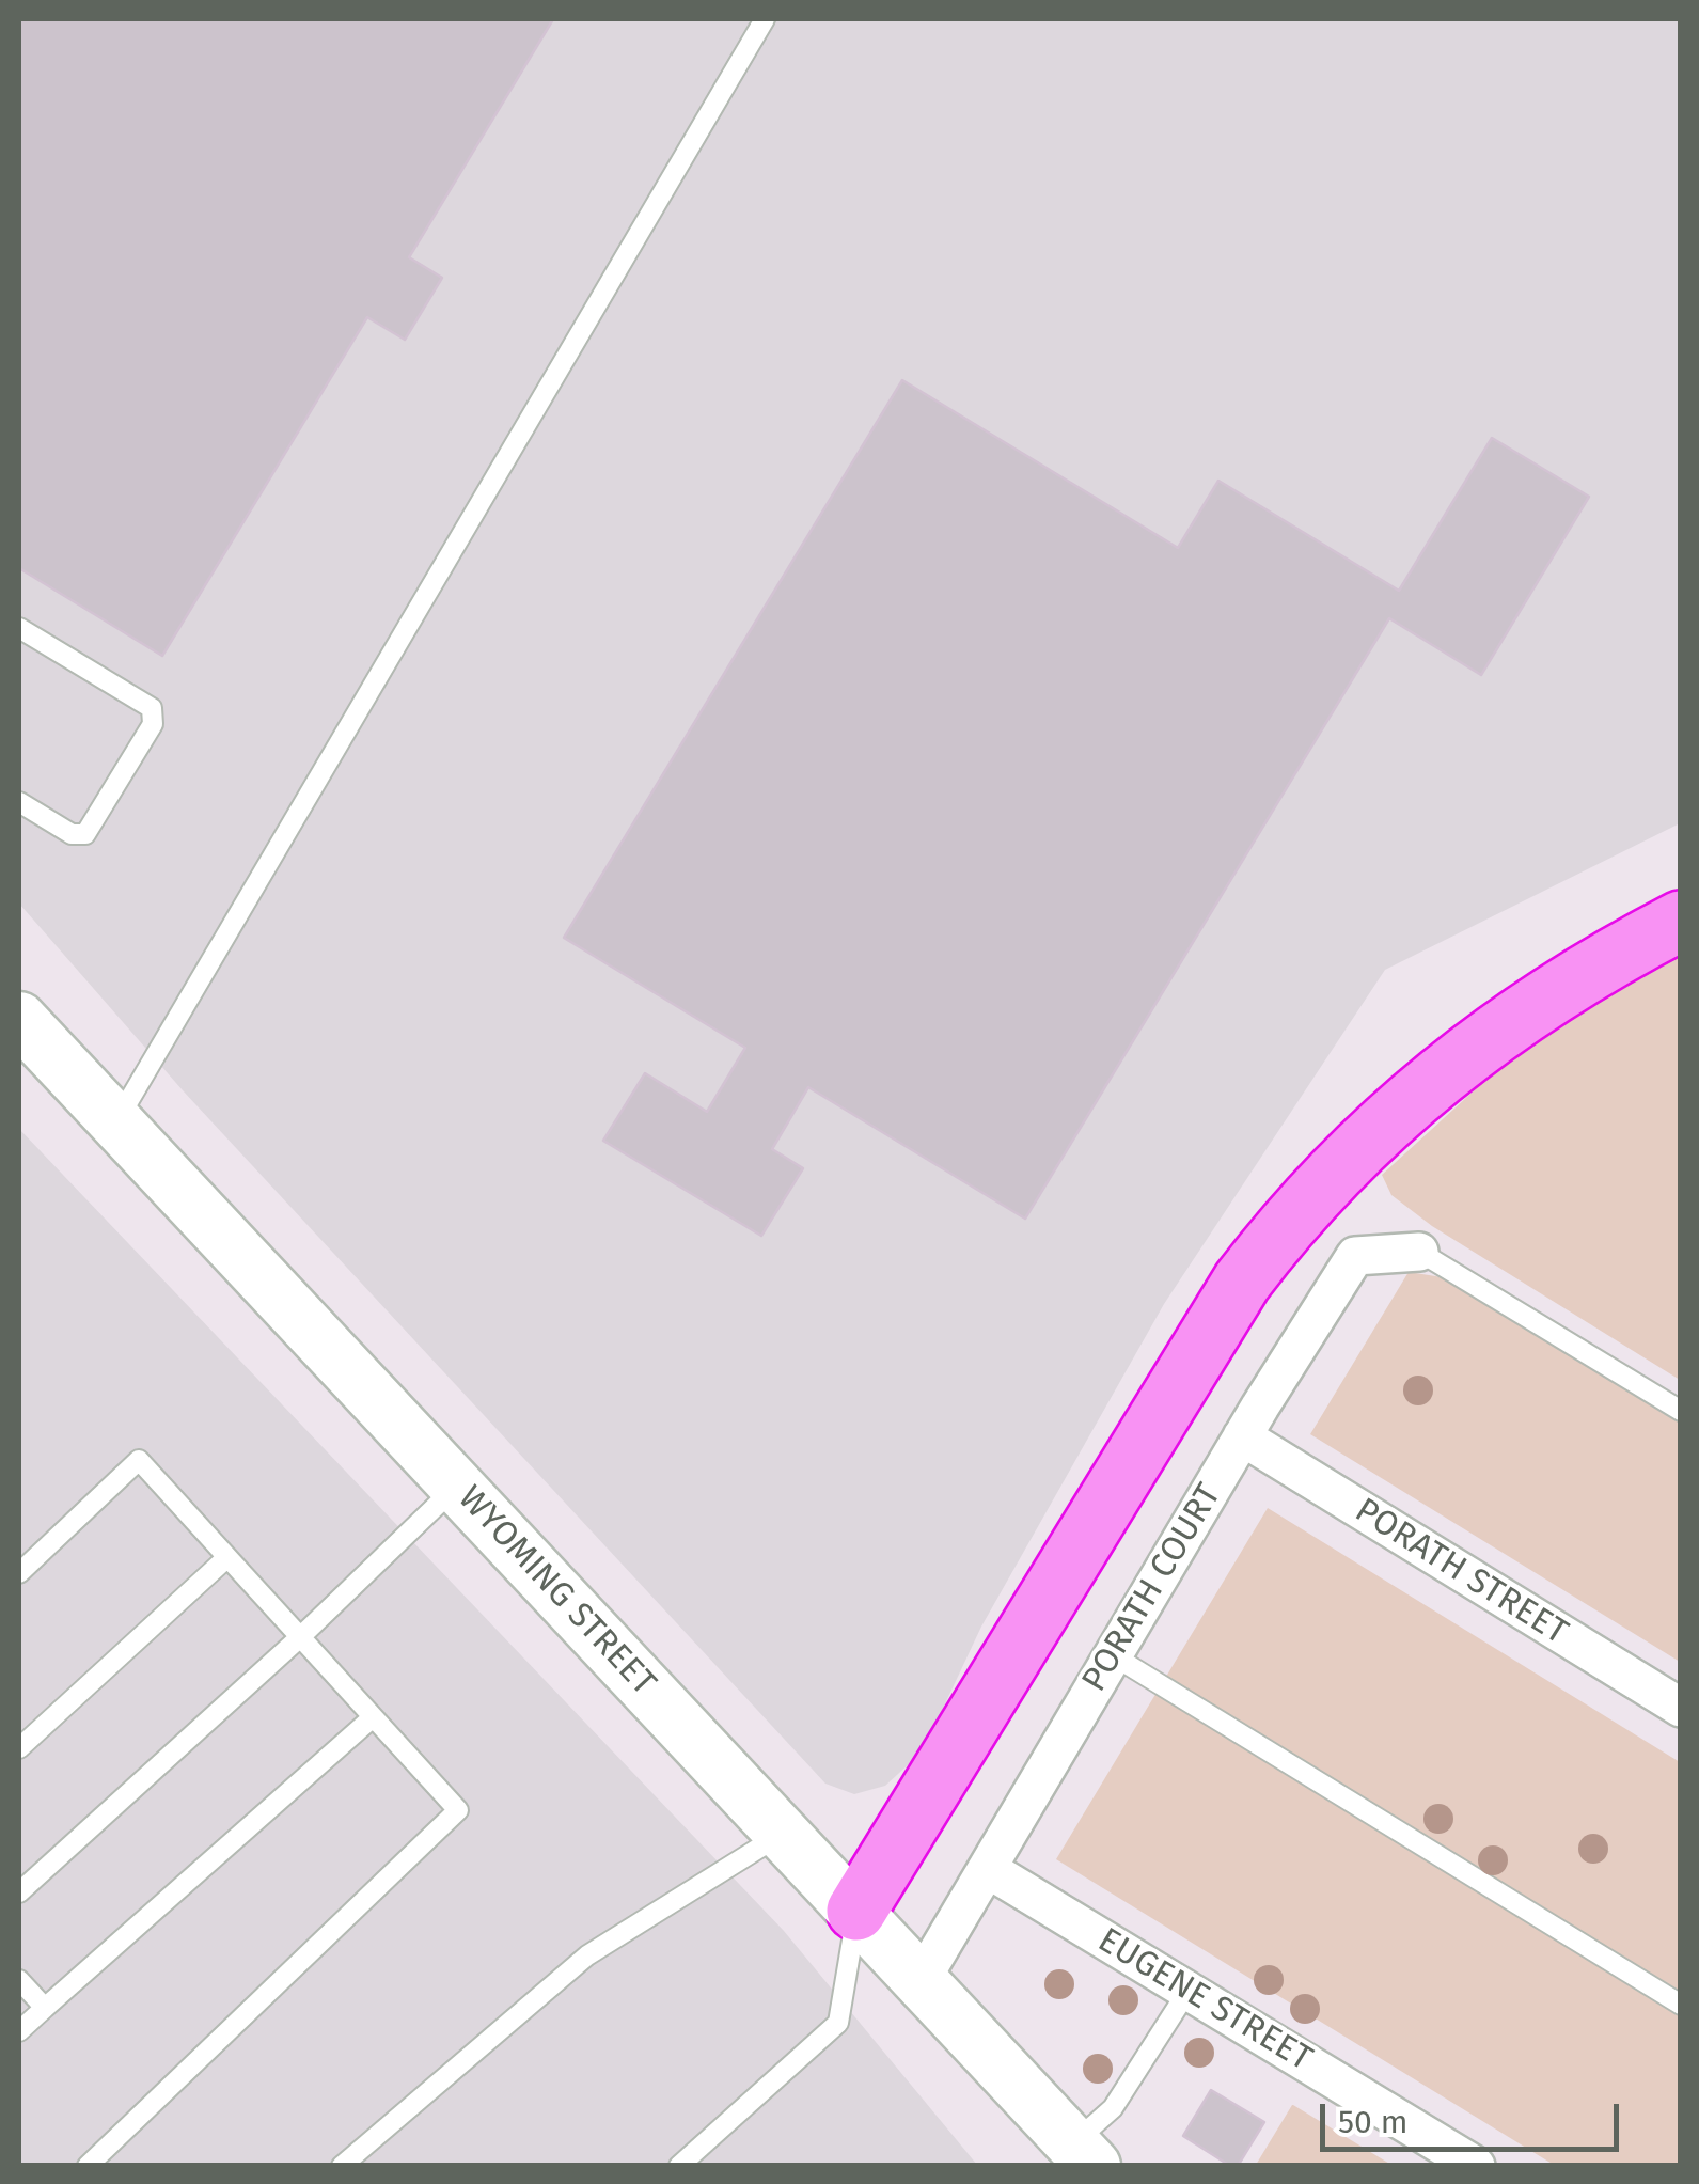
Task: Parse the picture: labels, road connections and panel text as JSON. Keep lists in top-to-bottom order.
{
  "streets": {
    "main road": ["WYOMING STREET"],
    "street": ["PORATH STREET", "PORATH COURT", "EUGENE STREET"]
  },
  "crossings": [
    ["PORATH STREET", "PORATH COURT"],
    ["PORATH COURT", "WYOMING STREET"],
    ["PORATH COURT", "EUGENE STREET"]
  ],
  "scale_bar": "50 m"
}
